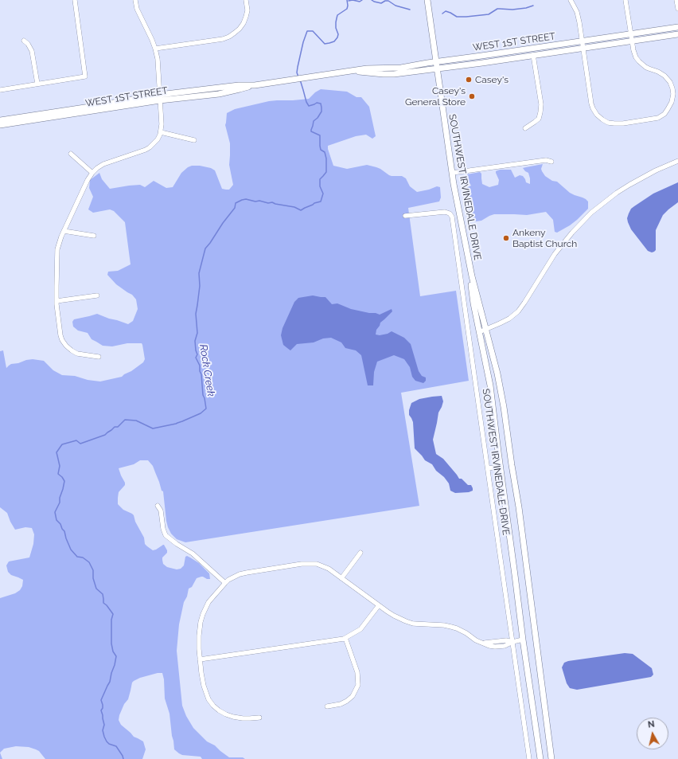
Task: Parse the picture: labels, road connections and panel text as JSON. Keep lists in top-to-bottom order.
{
  "streets": {
    "main road": ["WEST 1ST STREET", "SOUTHWEST IRVINEDALE DRIVE"]
  },
  "crossings": [
    ["WEST 1ST STREET", "SOUTHWEST IRVINEDALE DRIVE"]
  ],
  "water": ["Rock Creek"],
  "places": ["Casey's", "Casey's General Store", "Ankeny Baptist Church"],
  "north": "top"
}
